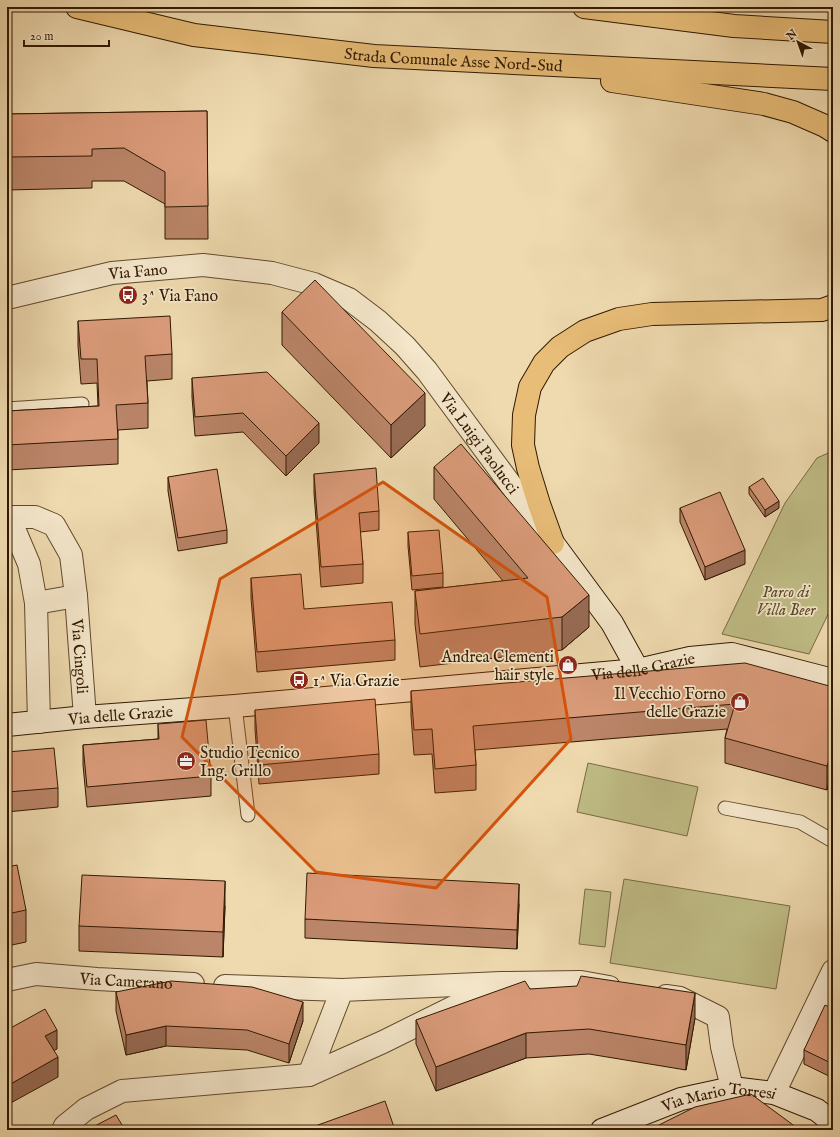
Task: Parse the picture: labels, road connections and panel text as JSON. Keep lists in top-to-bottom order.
{
  "streets": {
    "highway": ["Strada Comunale Asse Nord-Sud"],
    "street": [
      "Via Fano",
      "Via Luigi Paolucci",
      "Via Cingoli",
      "Via delle Grazie",
      "Via Camerano",
      "Via Mario Torresi"
    ]
  },
  "crossings": [
    ["Via Fano", "Via Luigi Paolucci"],
    ["Via Luigi Paolucci", "Via delle Grazie"],
    ["Via Cingoli", "Via delle Grazie"]
  ],
  "parks": ["Parco di Villa Beer"],
  "places": {
    "bus stop": ["3^ Via Fano", "1^ Via Grazie"],
    "shop": ["Andrea Clementi hair style", "Il Vecchio Forno delle Grazie"],
    "office": ["Studio Tecnico Ing. Grillo"]
  },
  "scale_bar": "20 m",
  "north": "top left"
}
